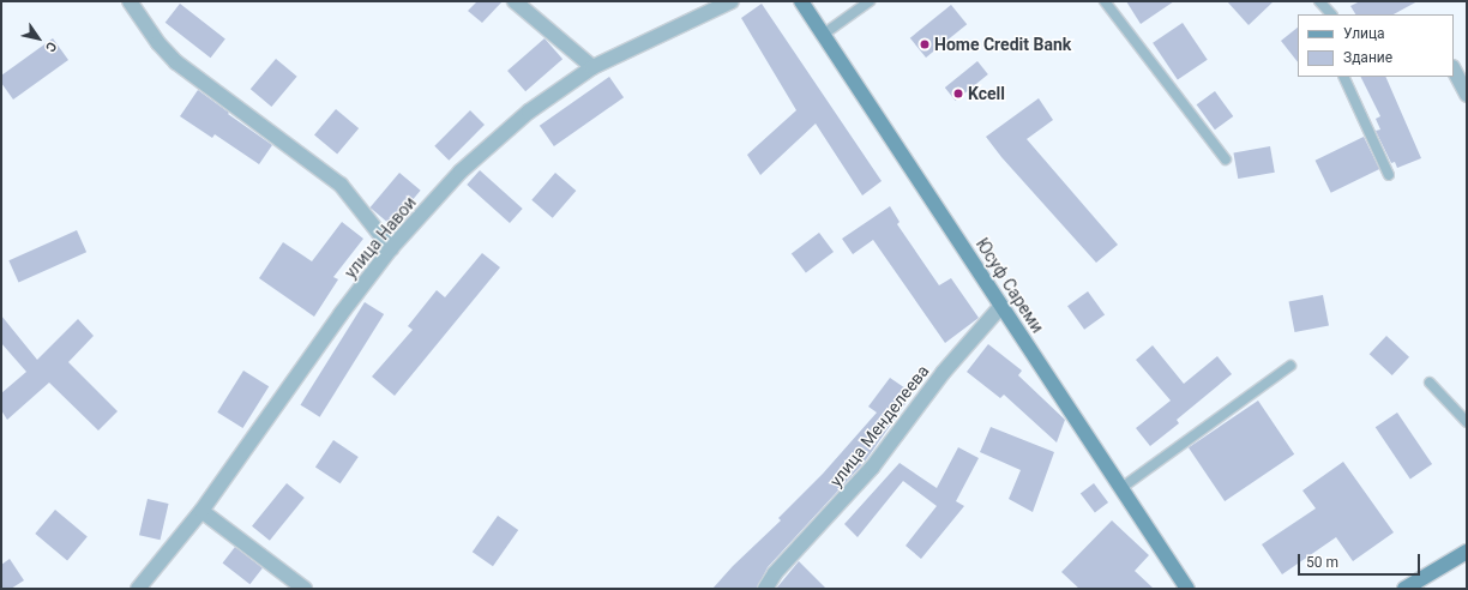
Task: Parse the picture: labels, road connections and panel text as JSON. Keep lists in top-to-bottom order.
{
  "streets": {
    "main road": ["Юсуф Сареми"],
    "street": ["улица Навои", "улица Менделеева"]
  },
  "crossings": [
    ["Юсуф Сареми", "улица Менделеева"]
  ],
  "places": ["Home Credit Bank", "Kcell"],
  "legend": ["Улица", "Здание"],
  "scale_bar": "50 m",
  "north": "bottom right"
}
